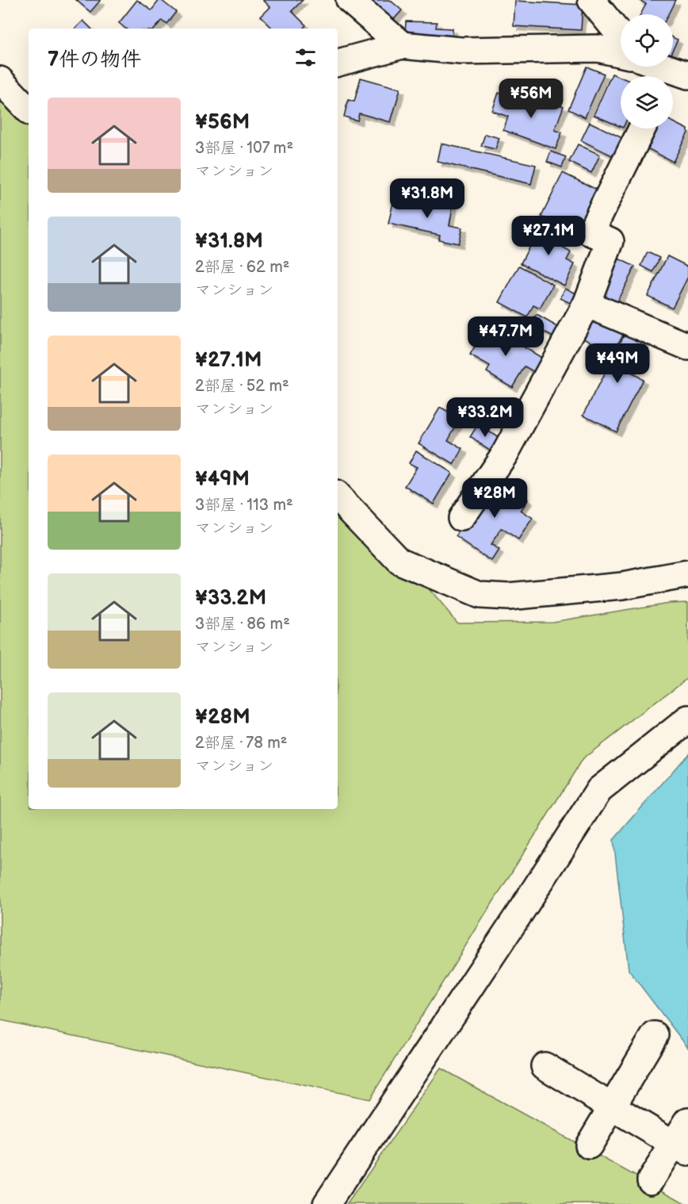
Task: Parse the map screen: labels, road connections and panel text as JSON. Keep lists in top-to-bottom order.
{
  "page": {
    "heading": "7件の物件",
    "price": [
      "¥56M",
      "¥31.8M",
      "¥27.1M",
      "¥47.7M",
      "¥49M",
      "¥33.2M",
      "¥28M"
    ],
    "list": [
      {
        "name": "¥56M",
        "note": "3部屋 · 107 m² · マンション"
      },
      {
        "name": "¥31.8M",
        "note": "2部屋 · 62 m² · マンション"
      },
      {
        "name": "¥27.1M",
        "note": "2部屋 · 52 m² · マンション"
      },
      {
        "name": "¥49M",
        "note": "3部屋 · 113 m² · マンション"
      },
      {
        "name": "¥33.2M",
        "note": "3部屋 · 86 m² · マンション"
      },
      {
        "name": "¥28M",
        "note": "2部屋 · 78 m² · マンション"
      }
    ]
  }
}
